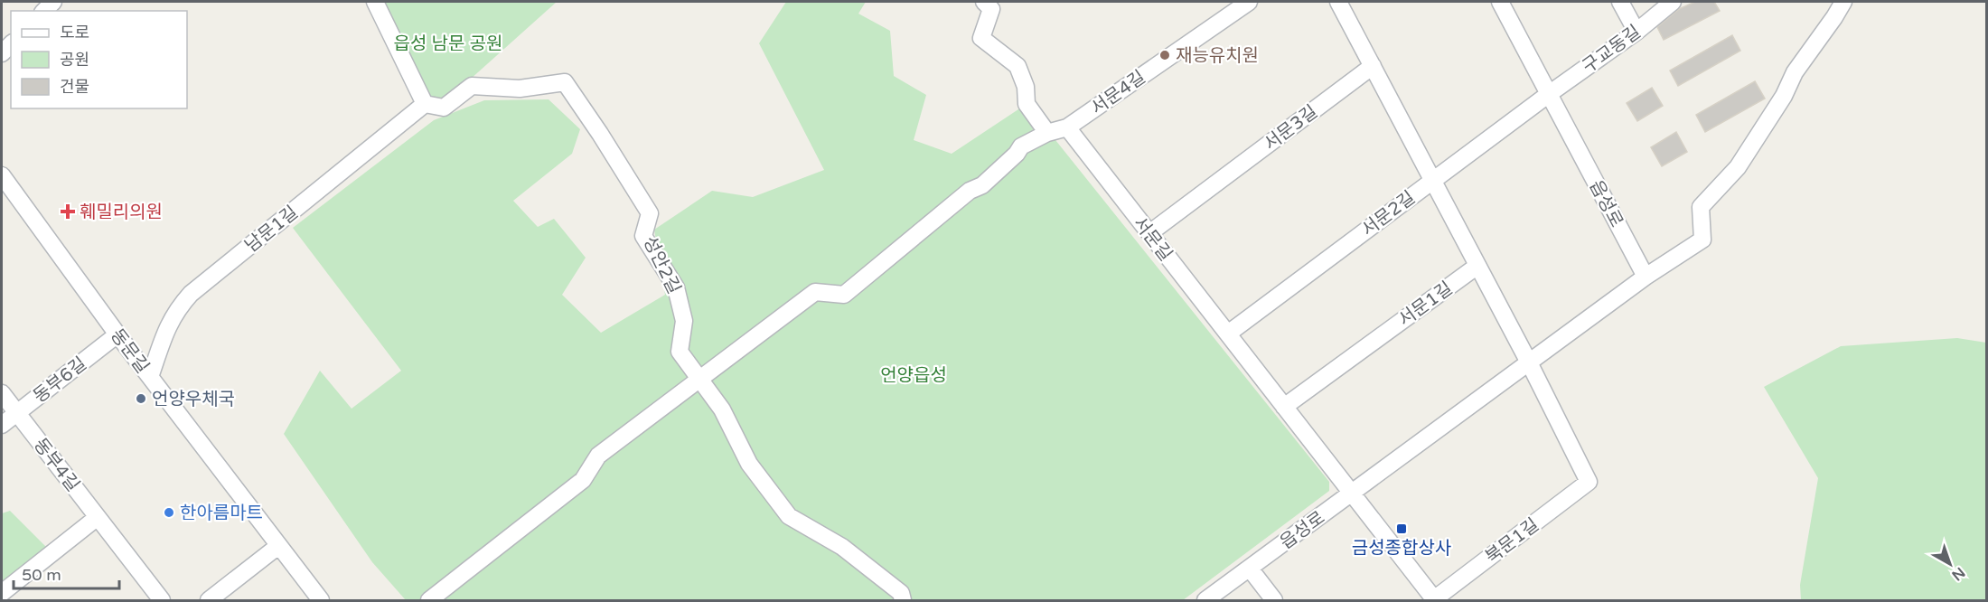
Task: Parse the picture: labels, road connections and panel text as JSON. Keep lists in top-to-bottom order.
{
  "streets": {
    "street": [
      "구교동길",
      "서문4길",
      "서문3길",
      "읍성로",
      "서문2길",
      "남문1길",
      "서문길",
      "성안2길",
      "서문1길",
      "동문길",
      "동부6길",
      "동부4길",
      "북문1길"
    ]
  },
  "crossings": [
    ["구교동길", "읍성로"],
    ["구교동길", "서문2길"],
    ["서문4길", "서문길"],
    ["서문3길", "서문길"],
    ["읍성로", "서문2길"],
    ["읍성로", "서문길"],
    ["읍성로", "북문1길"],
    ["서문2길", "서문길"],
    ["남문1길", "성안2길"],
    ["남문1길", "동문길"],
    ["서문길", "서문1길"],
    ["서문길", "북문1길"],
    ["동문길", "동부6길"],
    ["동부6길", "동부4길"]
  ],
  "parks": ["읍성 남문 공원", "언양읍성"],
  "places": {
    "other": ["재능유치원", "언양우체국", "한아름마트"],
    "health": ["훼밀리의원"],
    "transit": ["금성종합상사"]
  },
  "legend": ["도로", "공원", "건물"],
  "scale_bar": "50 m",
  "north": "bottom right"
}
